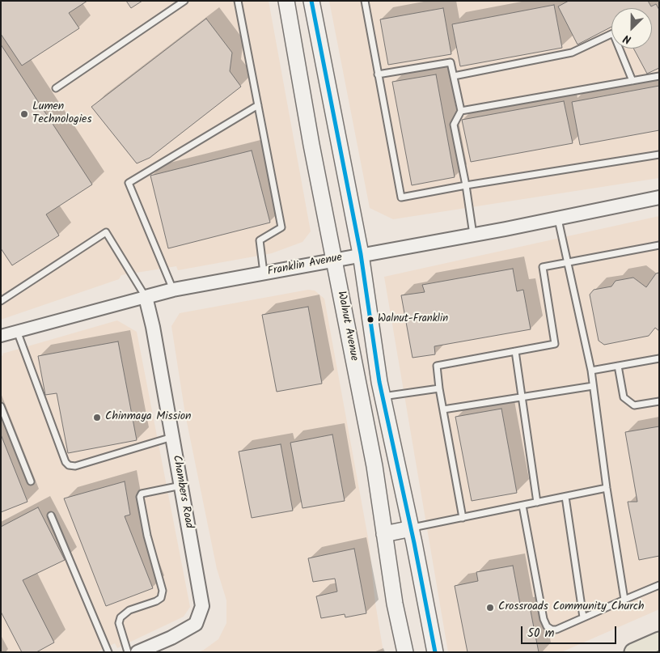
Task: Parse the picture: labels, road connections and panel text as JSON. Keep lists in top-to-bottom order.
{
  "streets": {
    "main road": ["Walnut Avenue"],
    "street": ["Franklin Avenue", "Chambers Road"]
  },
  "crossings": [
    ["Franklin Avenue", "Walnut Avenue"],
    ["Franklin Avenue", "Chambers Road"]
  ],
  "places": [
    "Lumen Technologies",
    "Walnut-Franklin",
    "Chinmaya Mission",
    "Crossroads Community Church"
  ],
  "scale_bar": "50 m",
  "north": "bottom left"
}
